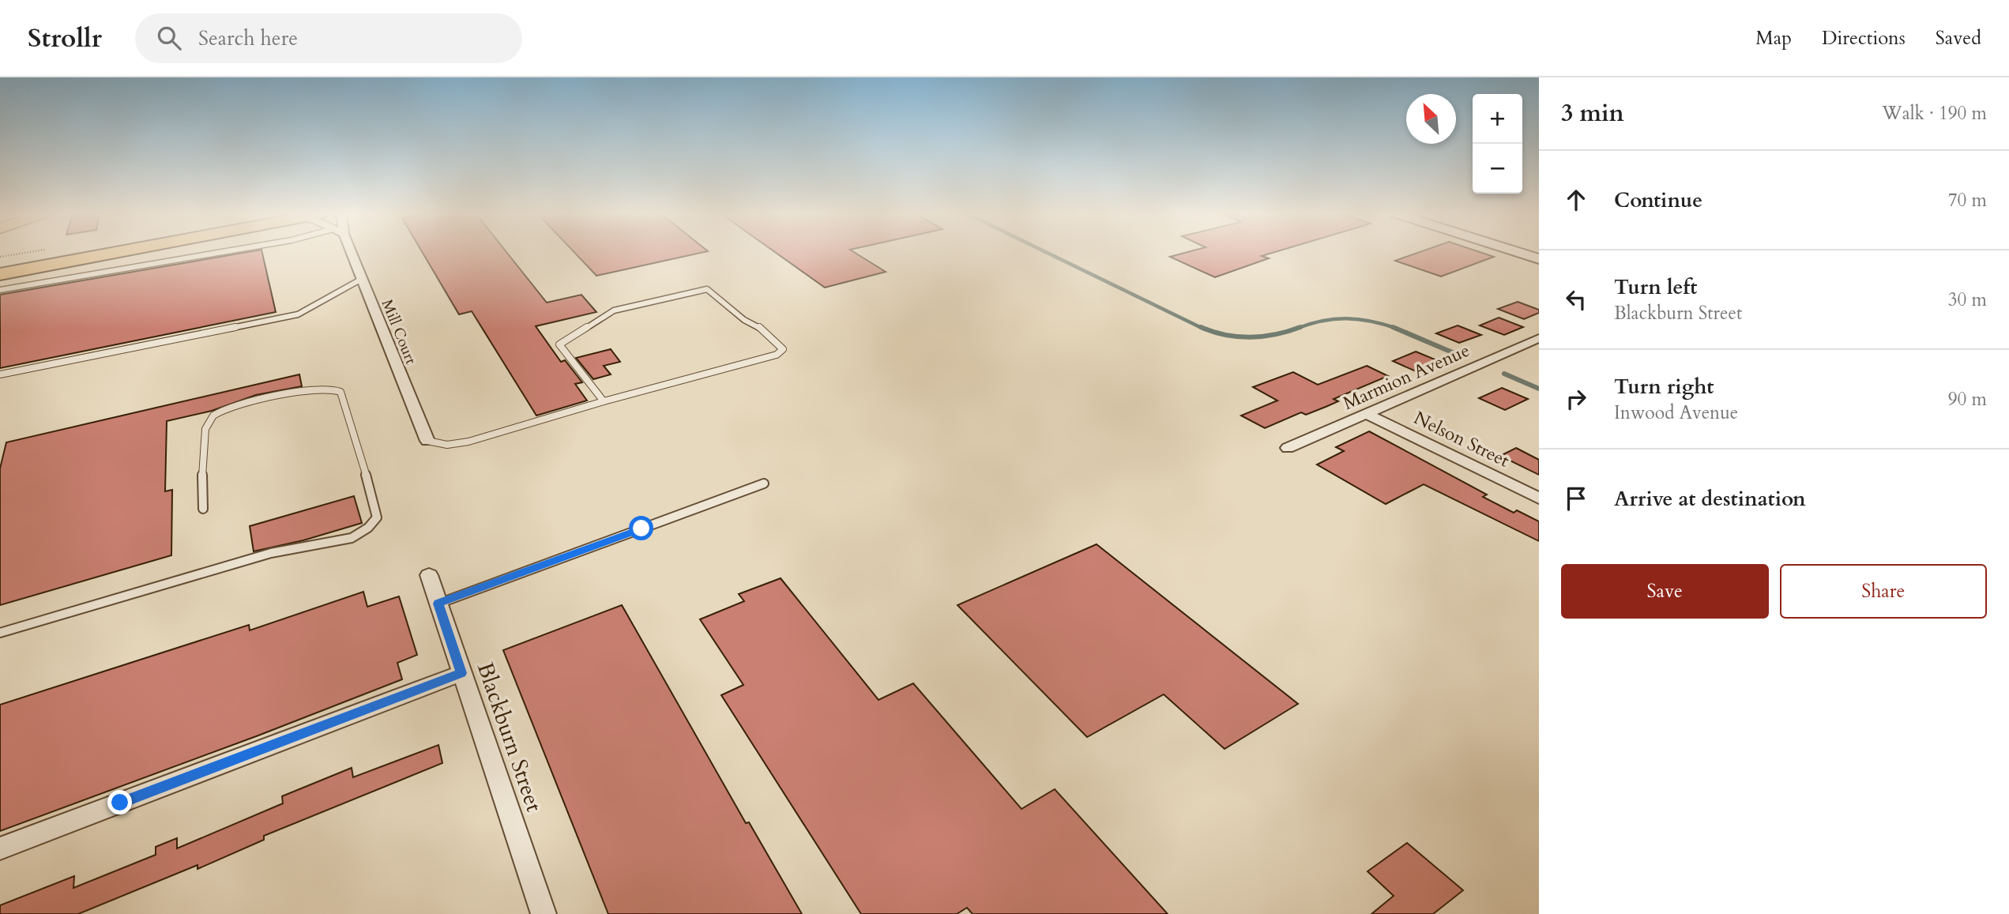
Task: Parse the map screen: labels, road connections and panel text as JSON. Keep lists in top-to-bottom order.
{
  "streets": {
    "street": [
      "Mill Court",
      "Marmion Avenue",
      "Nelson Street",
      "Blackburn Street"
    ]
  },
  "crossings": [
    ["Marmion Avenue", "Nelson Street"]
  ],
  "north": "top left",
  "page": {
    "header": "Strollr",
    "search": "Search here",
    "nav": ["Map", "Directions", "Saved"],
    "heading": ["3 min", "Walk · 190 m"],
    "map_buttons": ["+", "−"],
    "list": [
      ["Continue", "70 m"],
      ["Turn left", "Blackburn Street", "30 m"],
      ["Turn right", "Inwood Avenue", "90 m"],
      "Arrive at destination"
    ],
    "buttons": ["Save", "Share"]
  }
}
